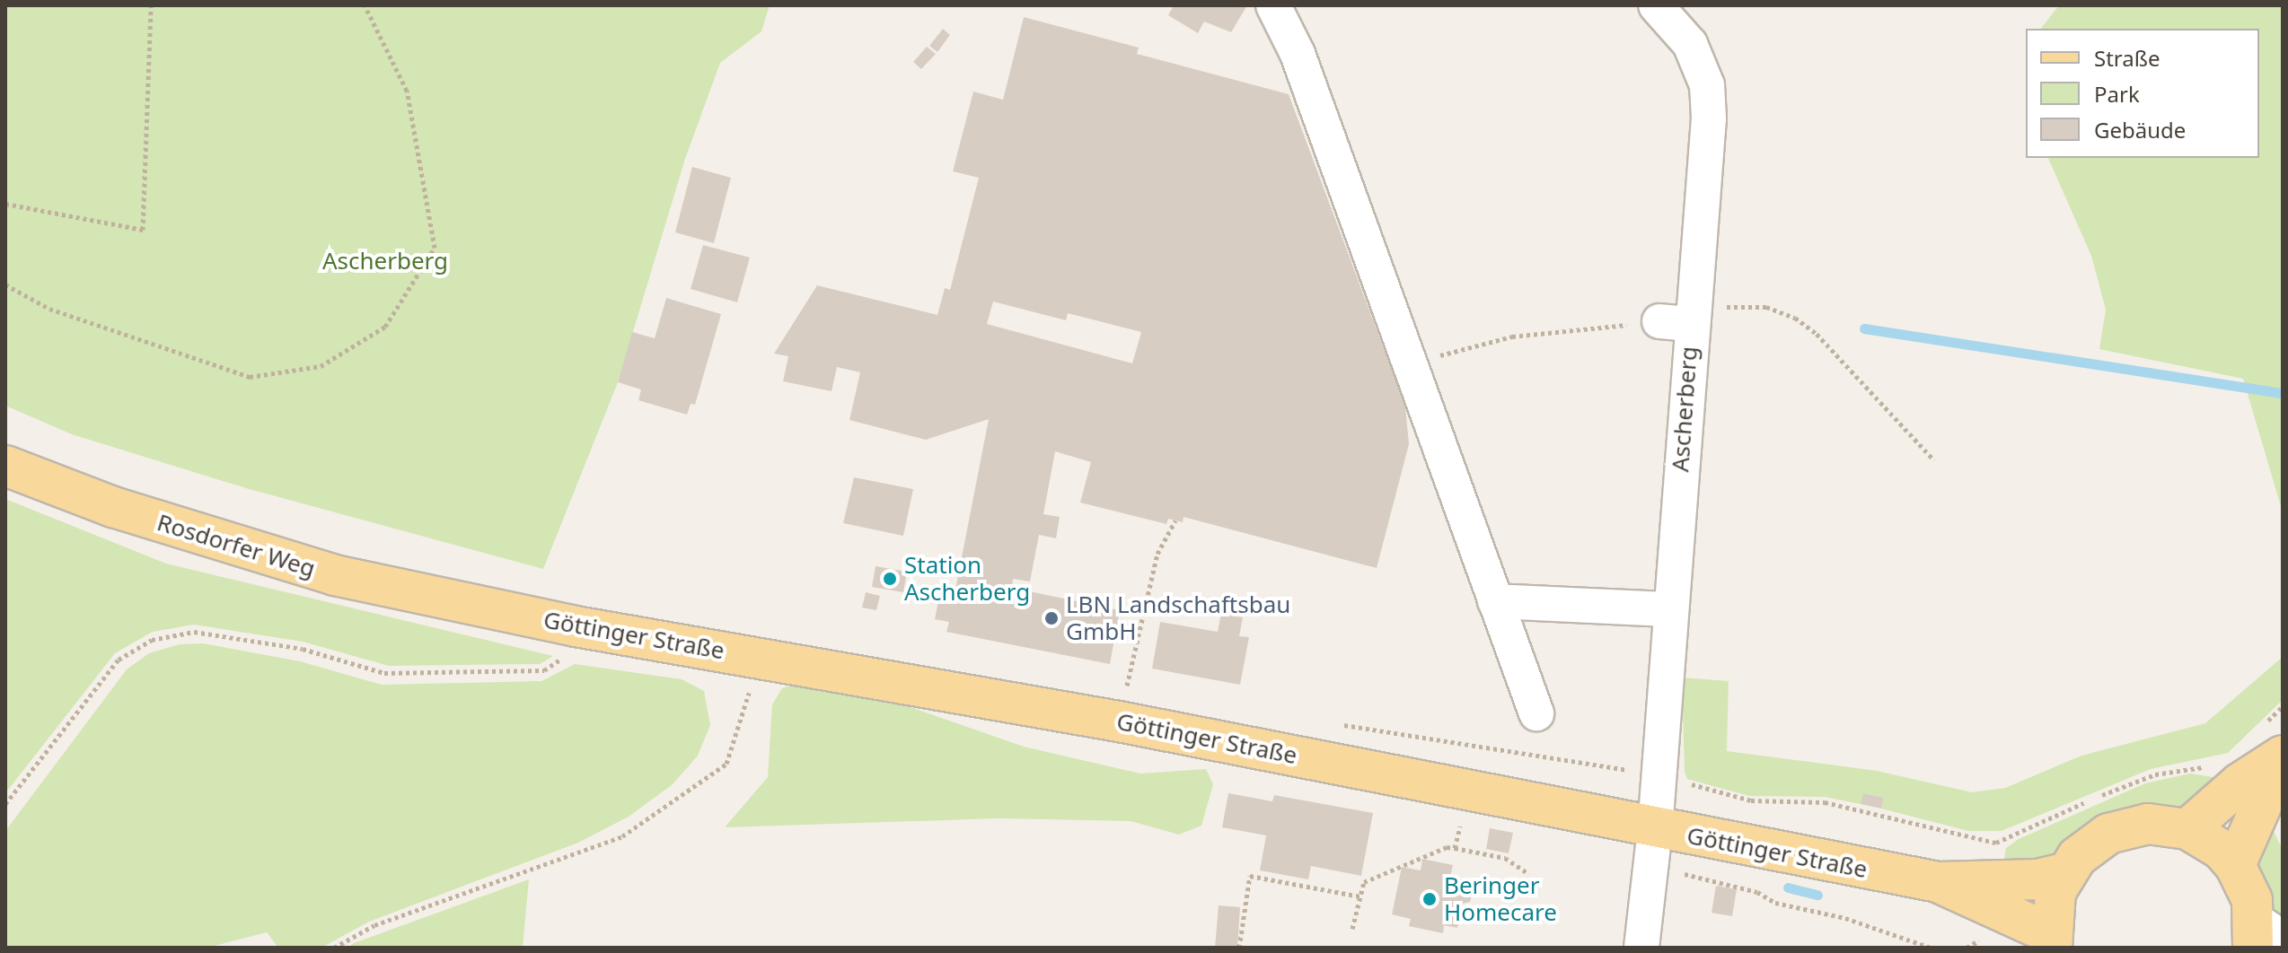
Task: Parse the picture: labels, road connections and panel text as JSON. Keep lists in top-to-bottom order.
{
  "streets": {
    "main road": ["Rosdorfer Weg", "Göttinger Straße"],
    "street": ["Ascherberg"]
  },
  "crossings": [
    ["Ascherberg", "Göttinger Straße"],
    ["Rosdorfer Weg", "Göttinger Straße"]
  ],
  "parks": ["Ascherberg"],
  "places": ["Station Ascherberg", "LBN Landschaftsbau GmbH", "Beringer Homecare"],
  "legend": ["Straße", "Park", "Gebäude"]
}
